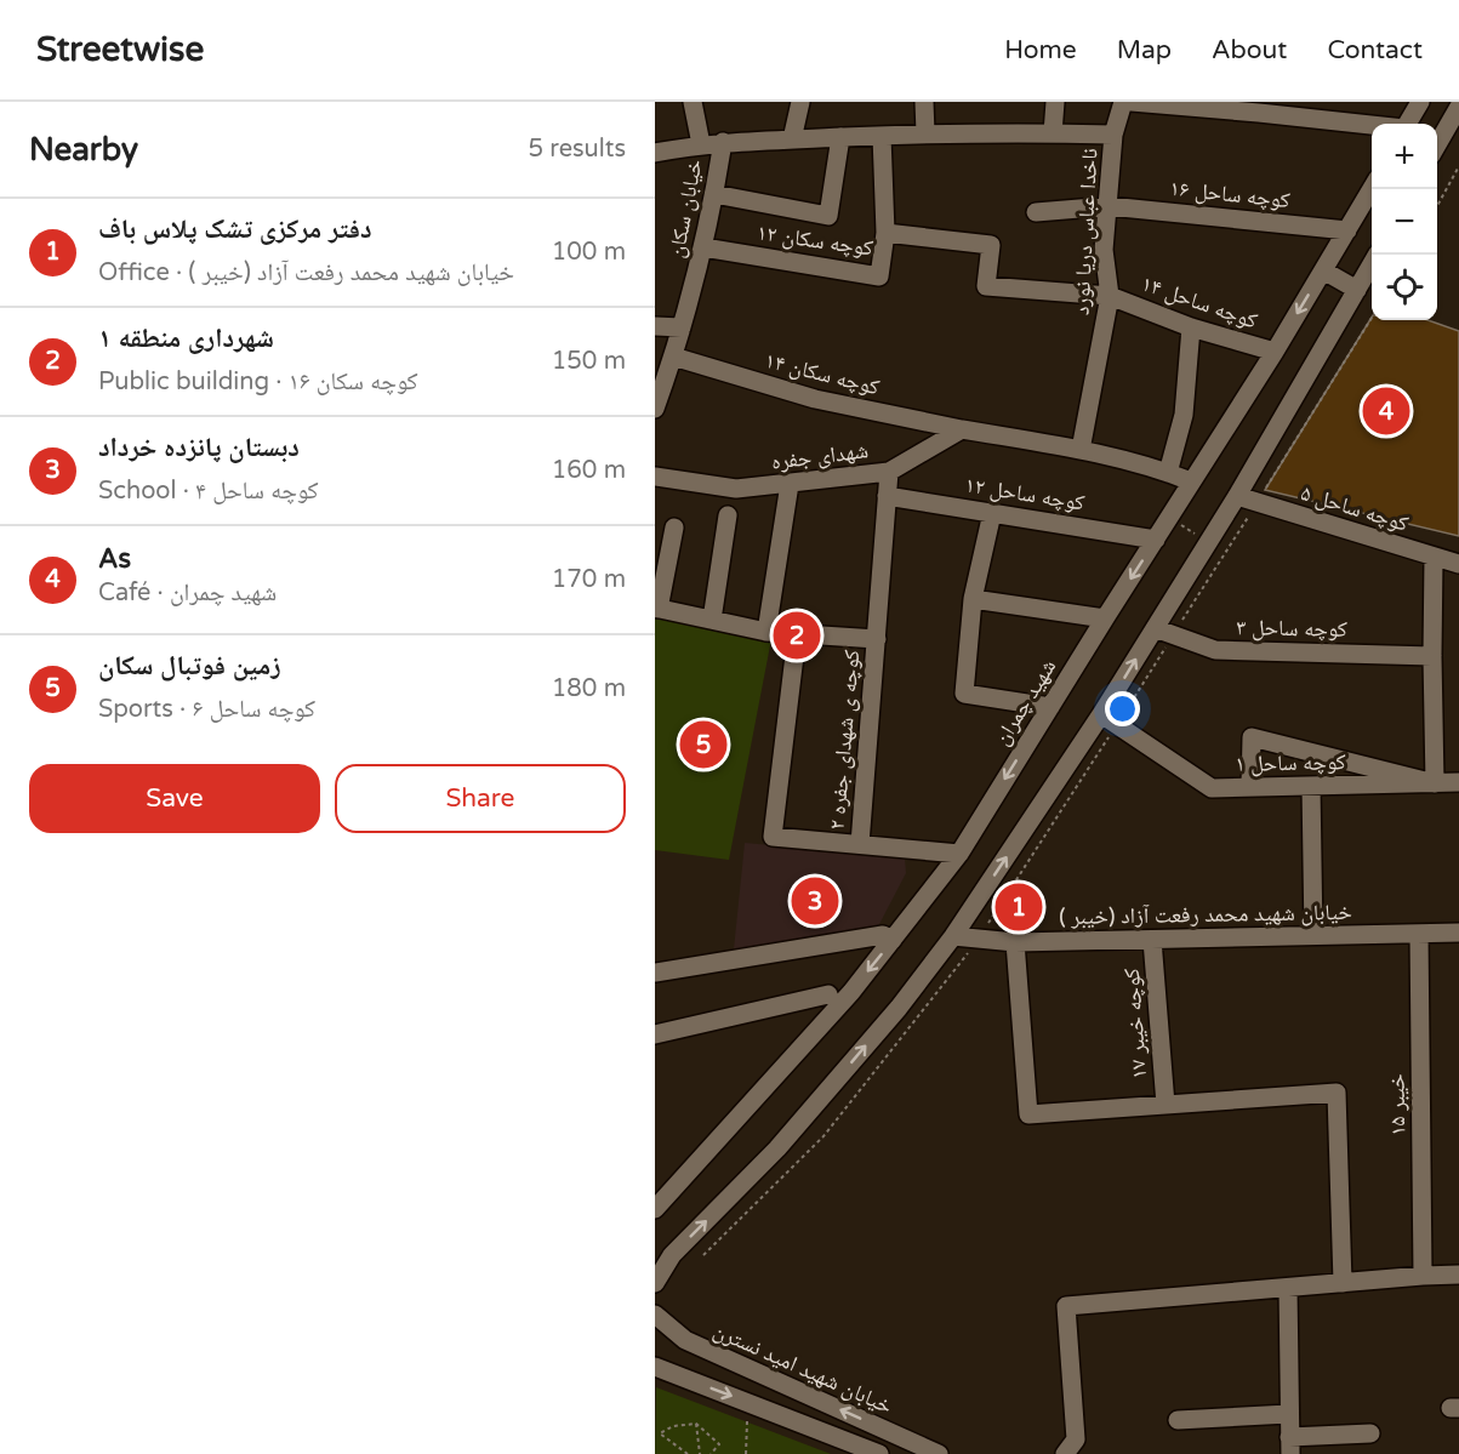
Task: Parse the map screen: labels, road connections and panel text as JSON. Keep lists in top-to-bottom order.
{
  "streets": {
    "street": [
      "کوچه ساحل ۱۶",
      "خیابان سکان",
      "ناخدا عباس دریا نورد",
      "کوچه سکان ۱۲",
      "کوچه ساحل ۱۴",
      "کوچه سکان ۱۴",
      "شهدای جفره",
      "کوچه ساحل ۱۲",
      "کوچه ساحل ۵",
      "کوچه ساحل ۳",
      "شهید چمران",
      "کوچه ی شهدای جفره ۲",
      "کوچه ساحل ۱",
      "( خیبر) خیابان شهید محمد رفعت آزاد",
      "کوچه خیبر ۱۷",
      "خیبر ۱۵",
      "خیابان شهید امید نسترن"
    ]
  },
  "crossings": [
    ["کوچه ساحل ۱۶", "ناخدا عباس دریا نورد"],
    ["کوچه ساحل ۱۶", "شهید چمران"],
    ["خیابان سکان", "کوچه سکان ۱۲"],
    ["خیابان سکان", "کوچه سکان ۱۴"],
    ["ناخدا عباس دریا نورد", "کوچه ساحل ۱۴"],
    ["کوچه سکان ۱۲", "کوچه ساحل ۱۴"],
    ["کوچه ساحل ۱۴", "شهید چمران"],
    ["کوچه سکان ۱۴", "شهدای جفره"],
    ["شهدای جفره", "کوچه ی شهدای جفره ۲"],
    ["کوچه ساحل ۱۲", "شهید چمران"],
    ["کوچه ساحل ۱۲", "کوچه ی شهدای جفره ۲"],
    ["( خیبر) خیابان شهید محمد رفعت آزاد", "کوچه خیبر ۱۷"],
    ["( خیبر) خیابان شهید محمد رفعت آزاد", "خیبر ۱۵"]
  ],
  "page": {
    "header": "Streetwise",
    "nav": [
      "Home",
      "Map",
      "About",
      "Contact"
    ],
    "heading": ["Nearby", "5 results"],
    "map_buttons": ["+", "−"],
    "list": [
      {
        "mark": "1",
        "name": "دفتر مرکزی تشک پلاس باف",
        "note": "Office · ( خیبر) خیابان شهید محمد رفعت آزاد",
        "value": "100 m"
      },
      {
        "mark": "2",
        "name": "شهرداری منطقه ١",
        "note": "Public building · کوچه سکان ۱۶",
        "value": "150 m"
      },
      {
        "mark": "3",
        "name": "دبستان پانزده خرداد",
        "note": "School · کوچه ساحل ۴",
        "value": "160 m"
      },
      {
        "mark": "4",
        "name": "As",
        "note": "Café · شهید چمران",
        "value": "170 m"
      },
      {
        "mark": "5",
        "name": "زمین فوتبال سکان",
        "note": "Sports · کوچه ساحل ۶",
        "value": "180 m"
      }
    ],
    "pins": [
      "4",
      "2",
      "5",
      "3",
      "1"
    ],
    "buttons": ["Save", "Share"]
  }
}
